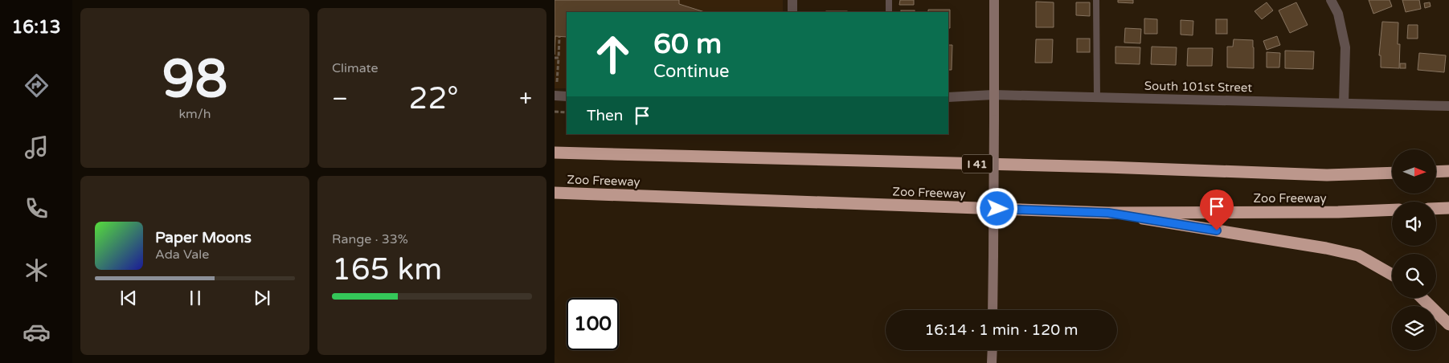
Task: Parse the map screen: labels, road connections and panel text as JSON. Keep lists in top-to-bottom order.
{
  "streets": {
    "highway": ["I 41", "Zoo Freeway"],
    "street": ["South 101st Street"]
  },
  "north": "right",
  "page": {
    "tabs": "16:13",
    "tile": [
      ["98", "km/h"],
      "Climate",
      ["Range · 33%", "165 km"]
    ],
    "turn": ["60 m", "Continue"],
    "heat": ["−", "22°", "+"],
    "then": "Then",
    "song": ["Paper Moons", "Ada Vale"],
    "limit": "100",
    "trip": "16:14 · 1 min · 120 m"
  }
}
